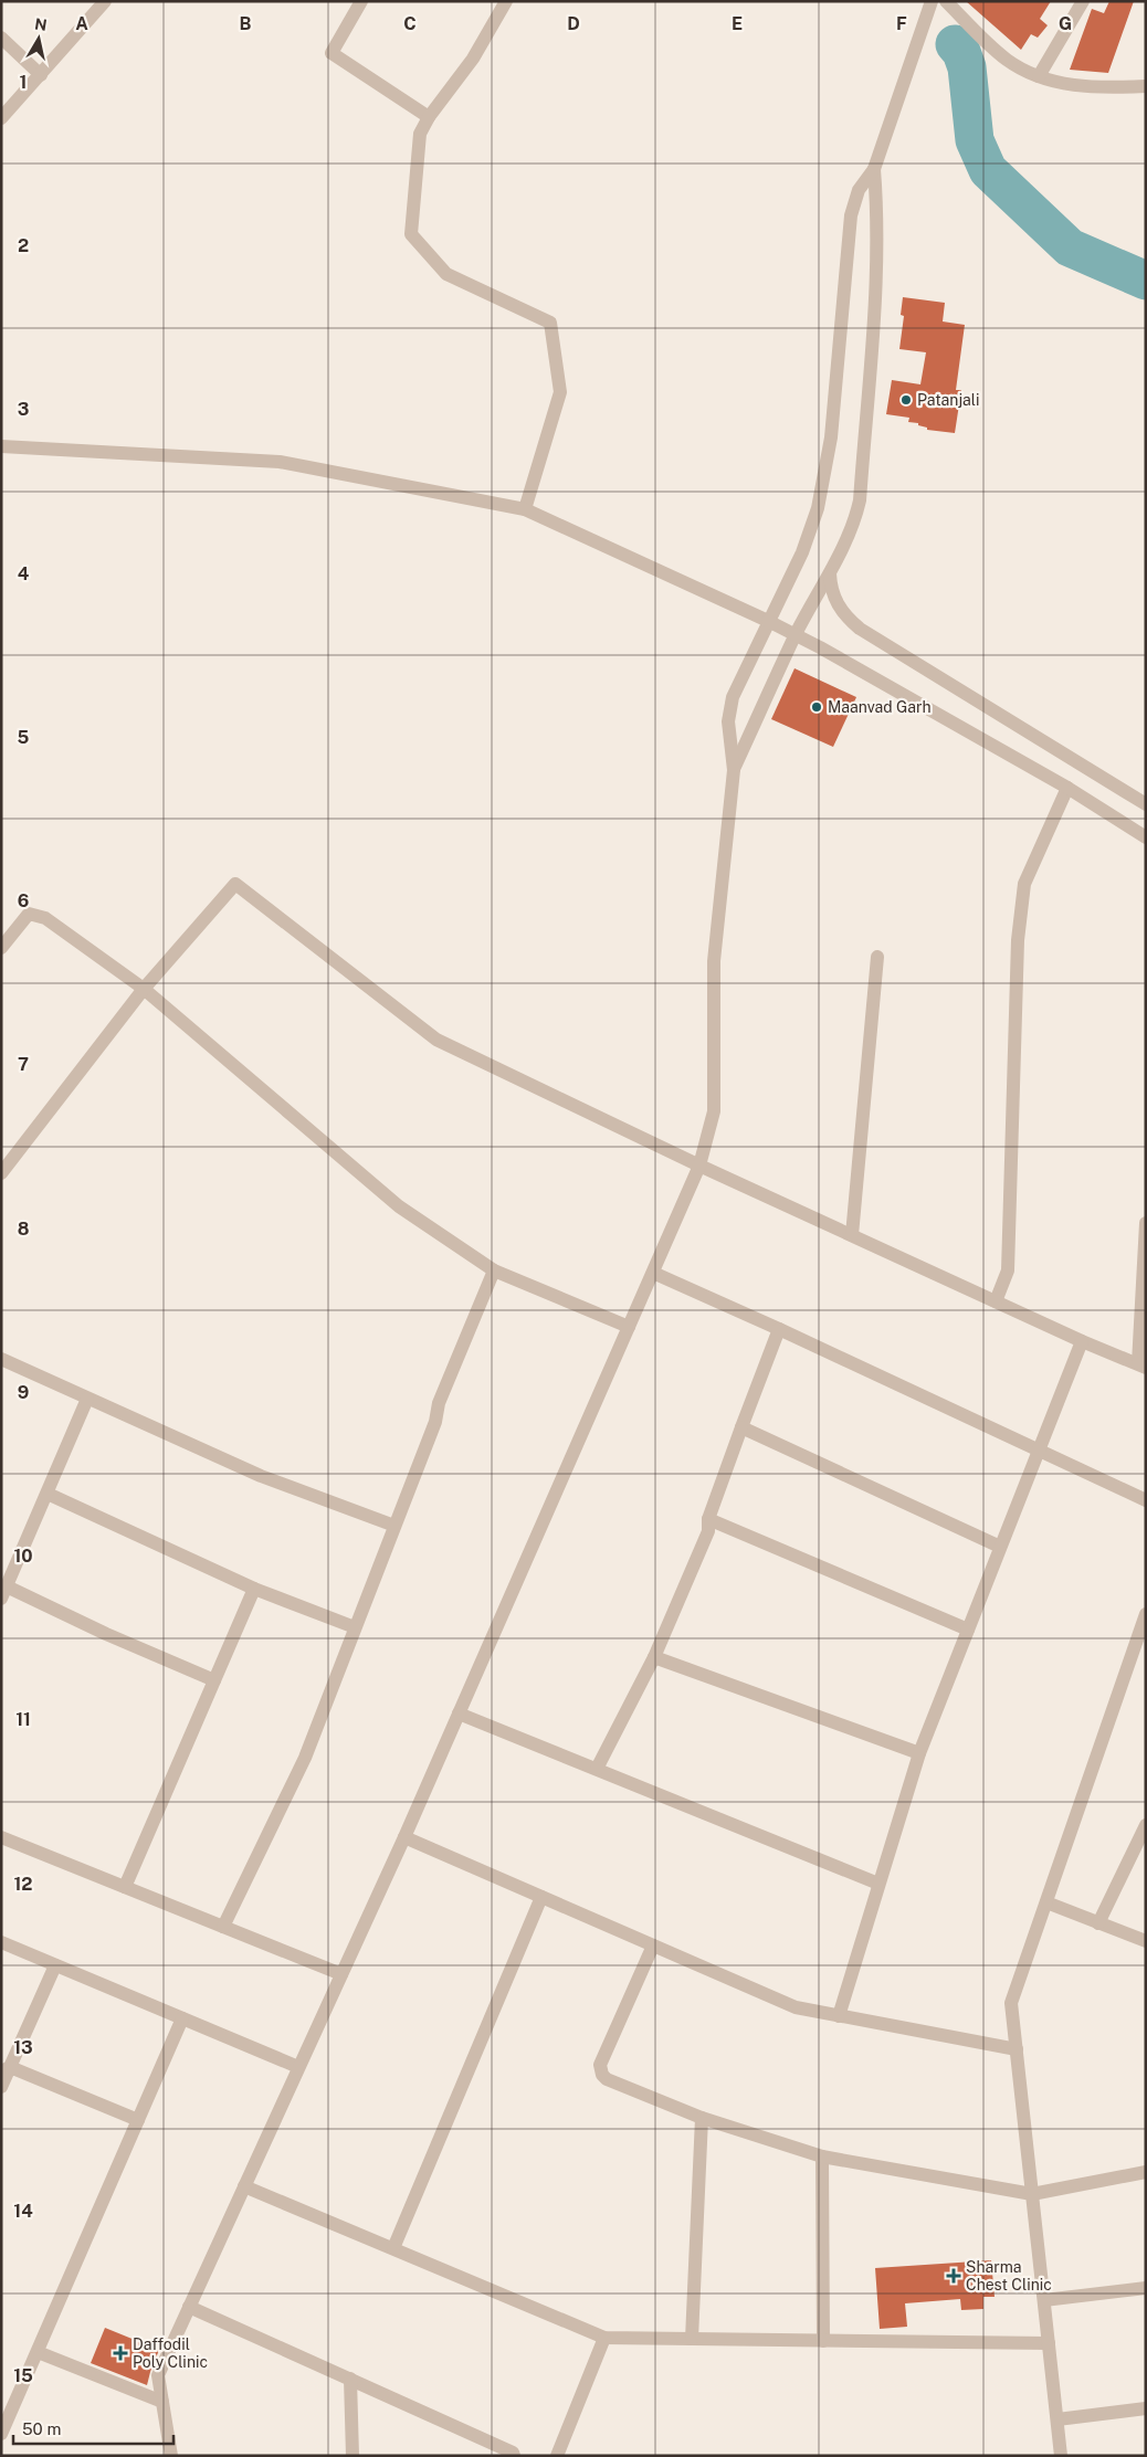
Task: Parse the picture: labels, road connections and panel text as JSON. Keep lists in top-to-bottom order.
{
  "places": {
    "other": ["Patanjali", "Maanvad Garh"],
    "health": ["Sharma Chest Clinic", "Daffodil Poly Clinic"]
  },
  "scale_bar": "50 m",
  "north": "top",
  "grid": {
    "columns": [
      "A",
      "B",
      "C",
      "D",
      "E",
      "F",
      "G"
    ],
    "rows": [
      "1",
      "2",
      "3",
      "4",
      "5",
      "6",
      "7",
      "8",
      "9",
      "10",
      "11",
      "12",
      "13",
      "14",
      "15"
    ]
  }
}
